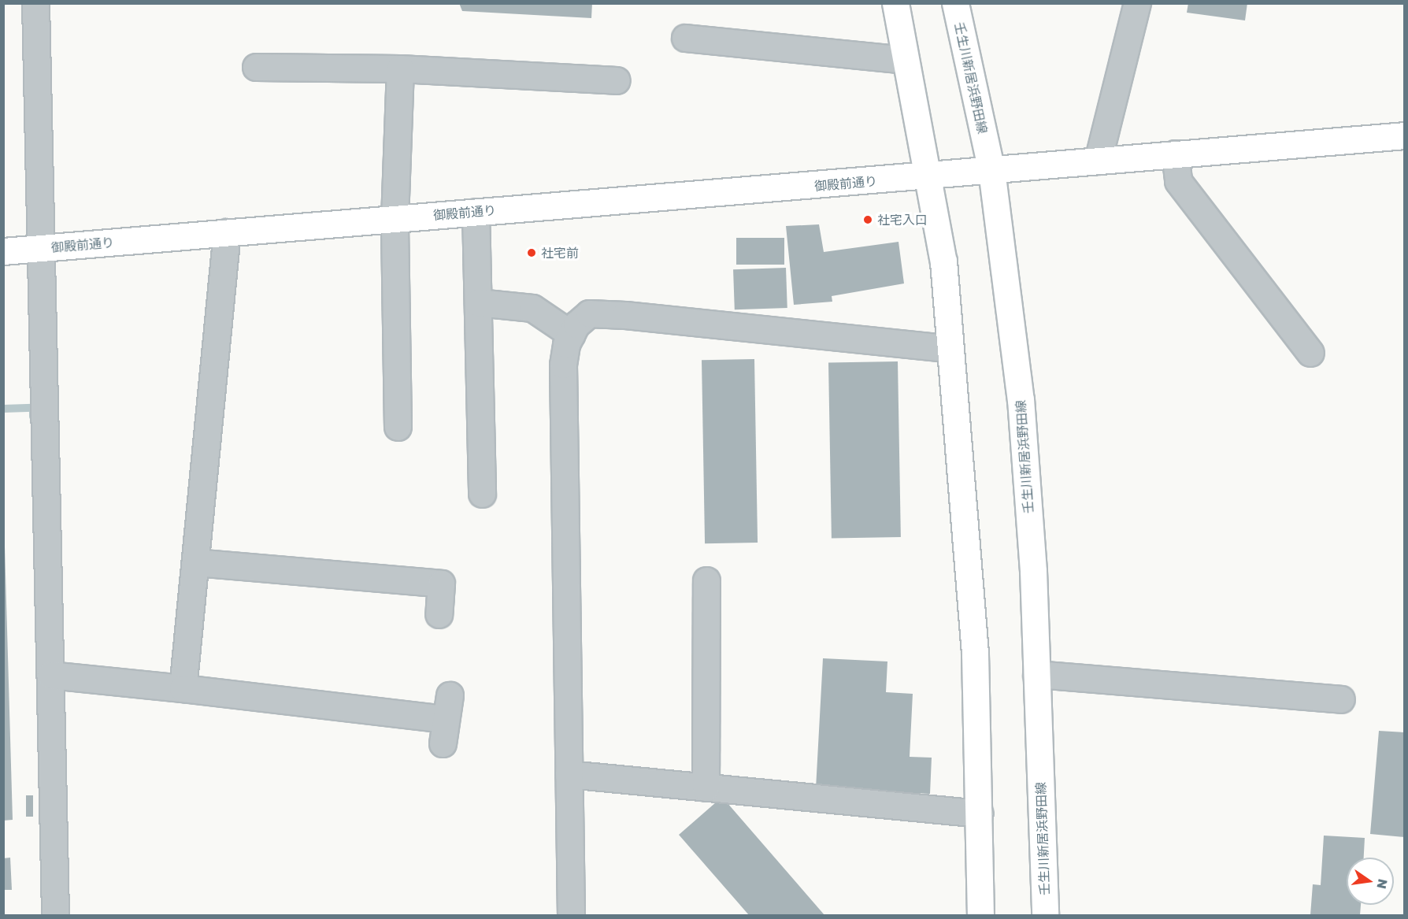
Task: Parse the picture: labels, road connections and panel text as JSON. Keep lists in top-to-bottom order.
{
  "streets": {
    "main road": ["壬生川新居浜野田線", "御殿前通り"]
  },
  "crossings": [
    ["壬生川新居浜野田線", "御殿前通り"]
  ],
  "places": ["社宅入口", "社宅前"],
  "north": "right"
}
